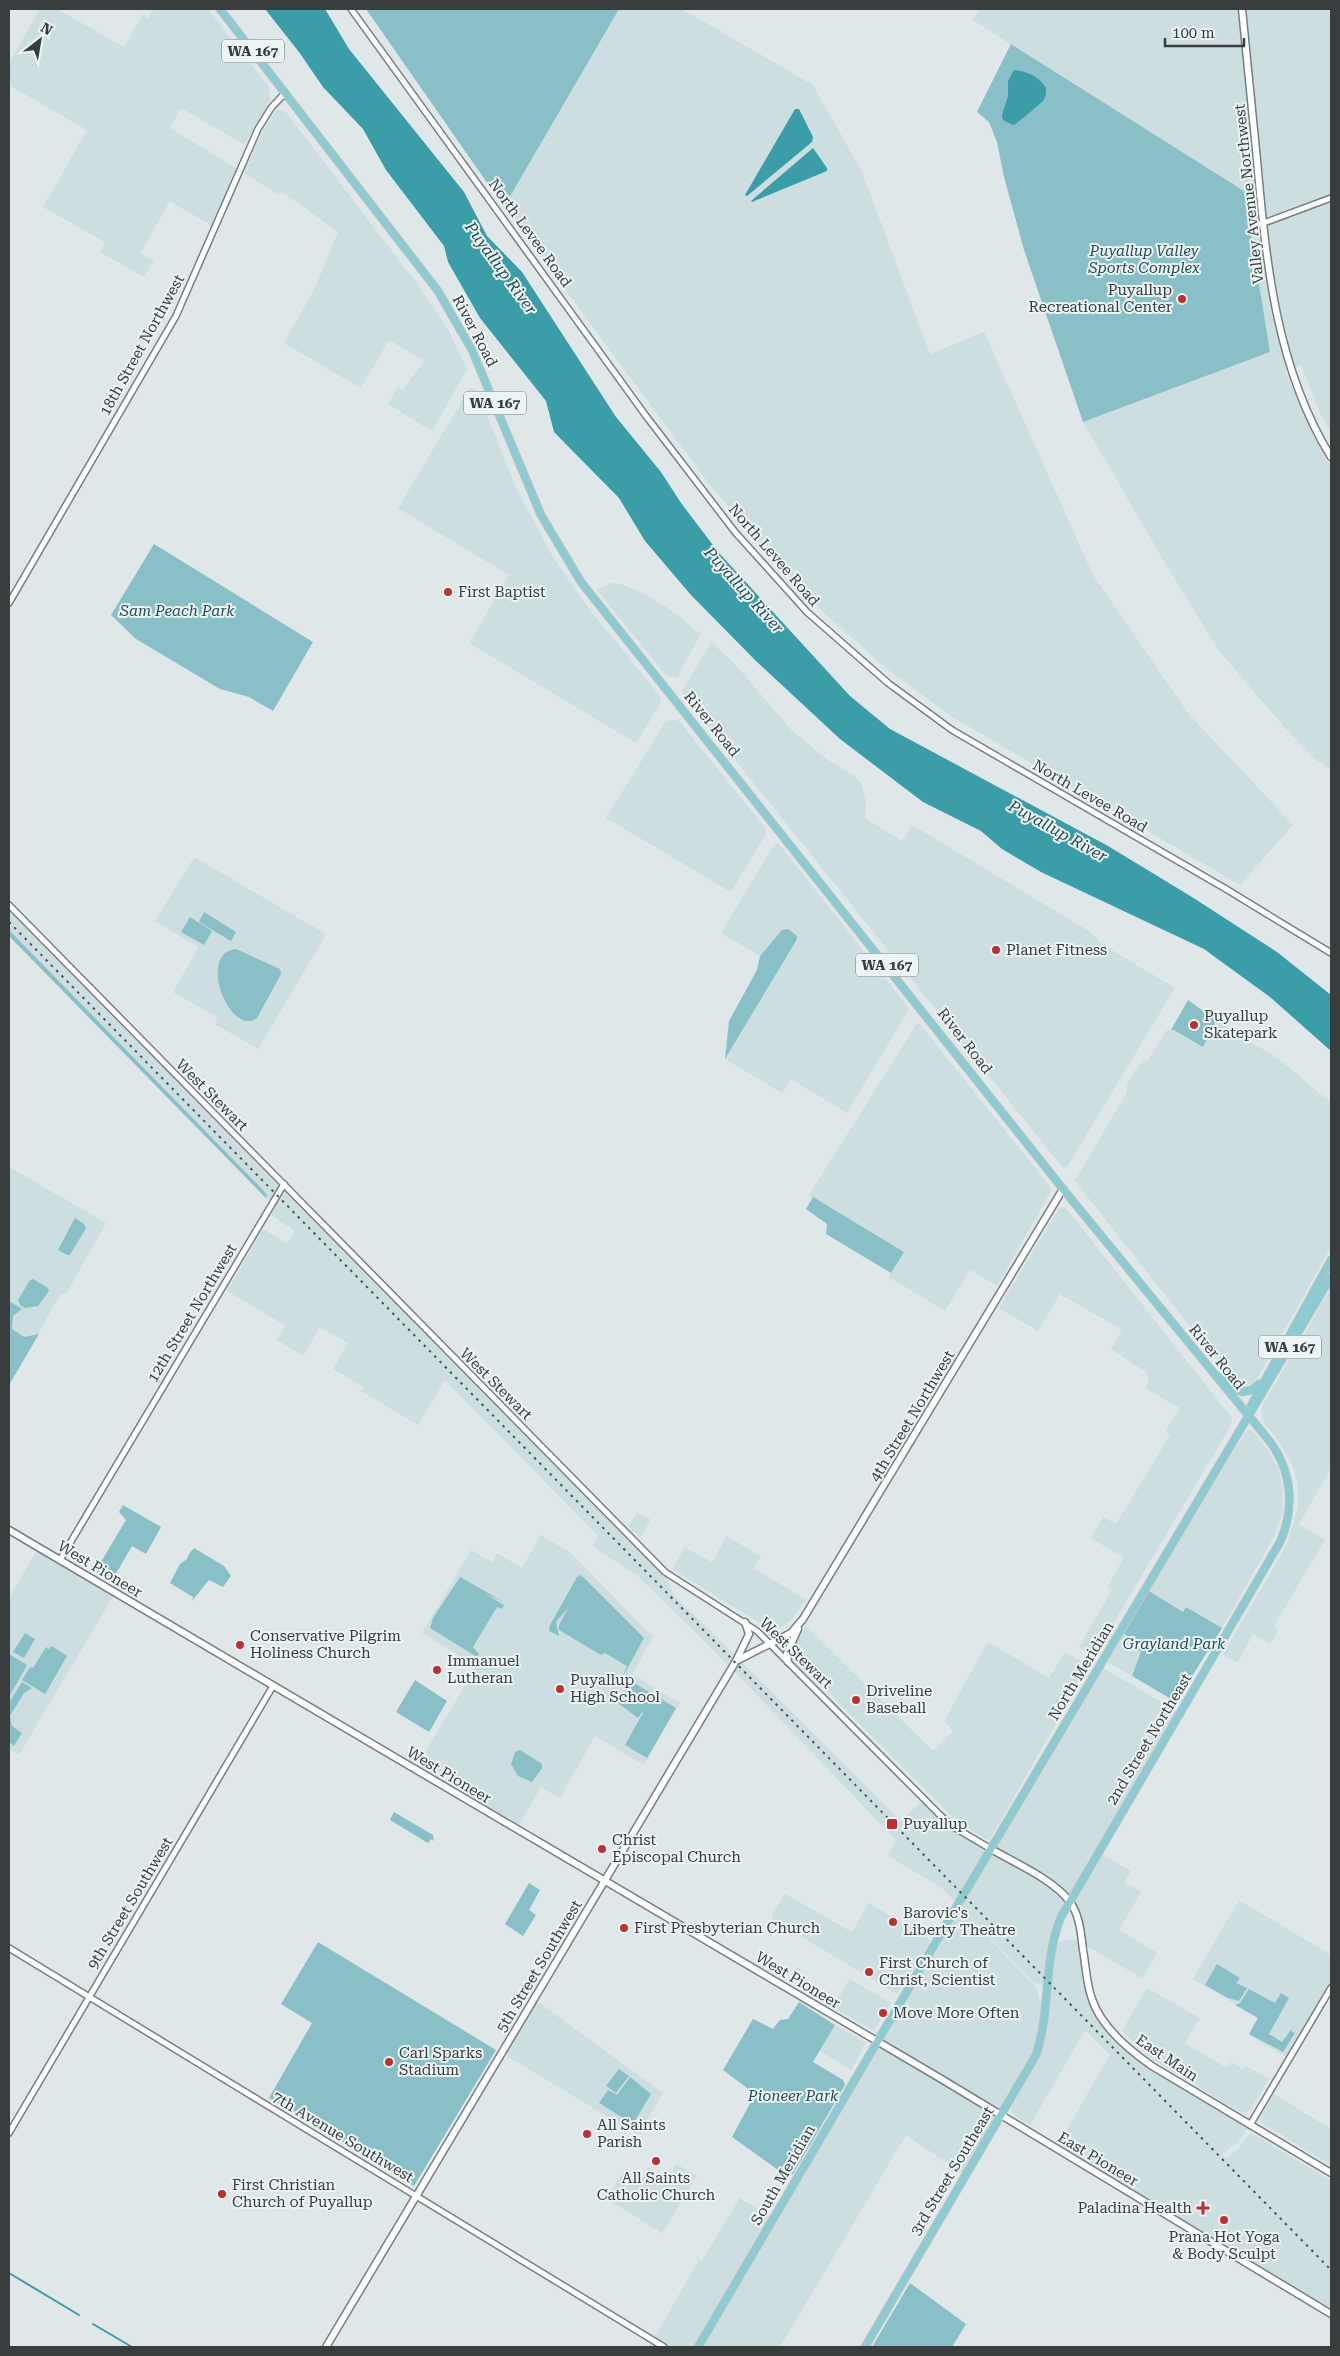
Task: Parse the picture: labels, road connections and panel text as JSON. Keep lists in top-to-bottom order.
{
  "streets": {
    "main road": [
      "WA 167",
      "Valley Avenue Northwest",
      "River Road",
      "4th Street Northwest",
      "West Pioneer",
      "North Meridian",
      "2nd Street Northeast",
      "5th Street Southwest",
      "East Main",
      "East Pioneer",
      "3rd Street Southeast",
      "South Meridian"
    ],
    "street": [
      "North Levee Road",
      "18th Street Northwest",
      "West Stewart",
      "12th Street Northwest",
      "9th Street Southwest",
      "7th Avenue Southwest"
    ]
  },
  "crossings": [
    ["WA 167", "River Road"],
    ["WA 167", "North Meridian"],
    ["River Road", "18th Street Northwest"],
    ["River Road", "4th Street Northwest"],
    ["River Road", "North Meridian"],
    ["River Road", "2nd Street Northeast"],
    ["West Stewart", "12th Street Northwest"],
    ["West Stewart", "4th Street Northwest"],
    ["West Stewart", "North Meridian"],
    ["West Stewart", "5th Street Southwest"],
    ["12th Street Northwest", "West Pioneer"],
    ["4th Street Northwest", "5th Street Southwest"],
    ["West Pioneer", "9th Street Southwest"],
    ["West Pioneer", "5th Street Southwest"],
    ["West Pioneer", "East Pioneer"],
    ["West Pioneer", "South Meridian"],
    ["North Meridian", "2nd Street Northeast"],
    ["North Meridian", "South Meridian"],
    ["2nd Street Northeast", "East Main"],
    ["2nd Street Northeast", "3rd Street Southeast"],
    ["9th Street Southwest", "7th Avenue Southwest"],
    ["5th Street Southwest", "7th Avenue Southwest"],
    ["East Pioneer", "3rd Street Southeast"],
    ["East Pioneer", "South Meridian"]
  ],
  "water": ["Puyallup River"],
  "parks": [
    "Puyallup Valley Sports Complex",
    "Sam Peach Park",
    "Grayland Park",
    "Pioneer Park"
  ],
  "places": {
    "other": [
      "Puyallup Recreational Center",
      "First Baptist",
      "Planet Fitness",
      "Puyallup Skatepark",
      "Conservative Pilgrim Holiness Church",
      "Immanuel Lutheran",
      "Puyallup High School",
      "Driveline Baseball",
      "Christ Episcopal Church",
      "Barovic's Liberty Theatre",
      "First Presbyterian Church",
      "First Church of Christ, Scientist",
      "Move More Often",
      "Carl Sparks Stadium",
      "All Saints Parish",
      "All Saints Catholic Church",
      "First Christian Church of Puyallup",
      "Prana Hot Yoga & Body Sculpt"
    ],
    "transit": ["Puyallup"],
    "health": ["Paladina Health"]
  },
  "scale_bar": "100 m",
  "north": "top right"
}
